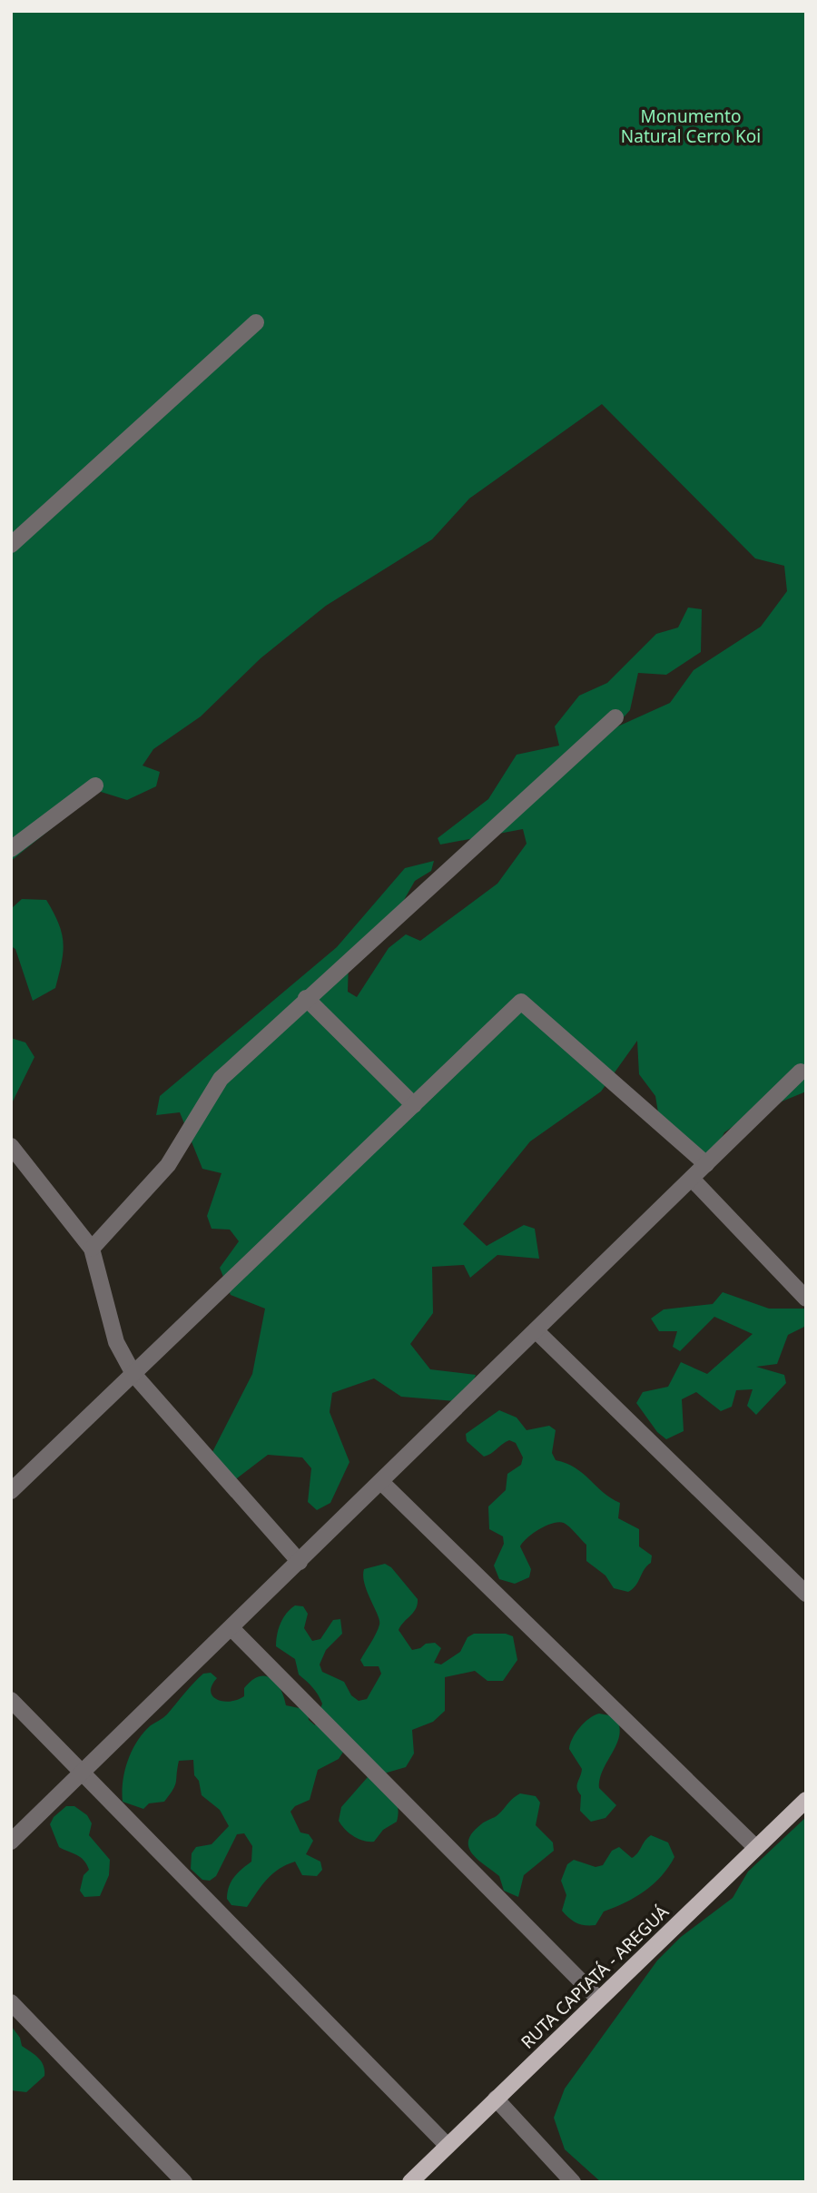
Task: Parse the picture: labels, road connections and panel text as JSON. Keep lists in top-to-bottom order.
{
  "streets": {
    "main road": ["RUTA CAPIATÁ - AREGUÁ"]
  },
  "parks": ["Monumento Natural Cerro Koi"]
}
